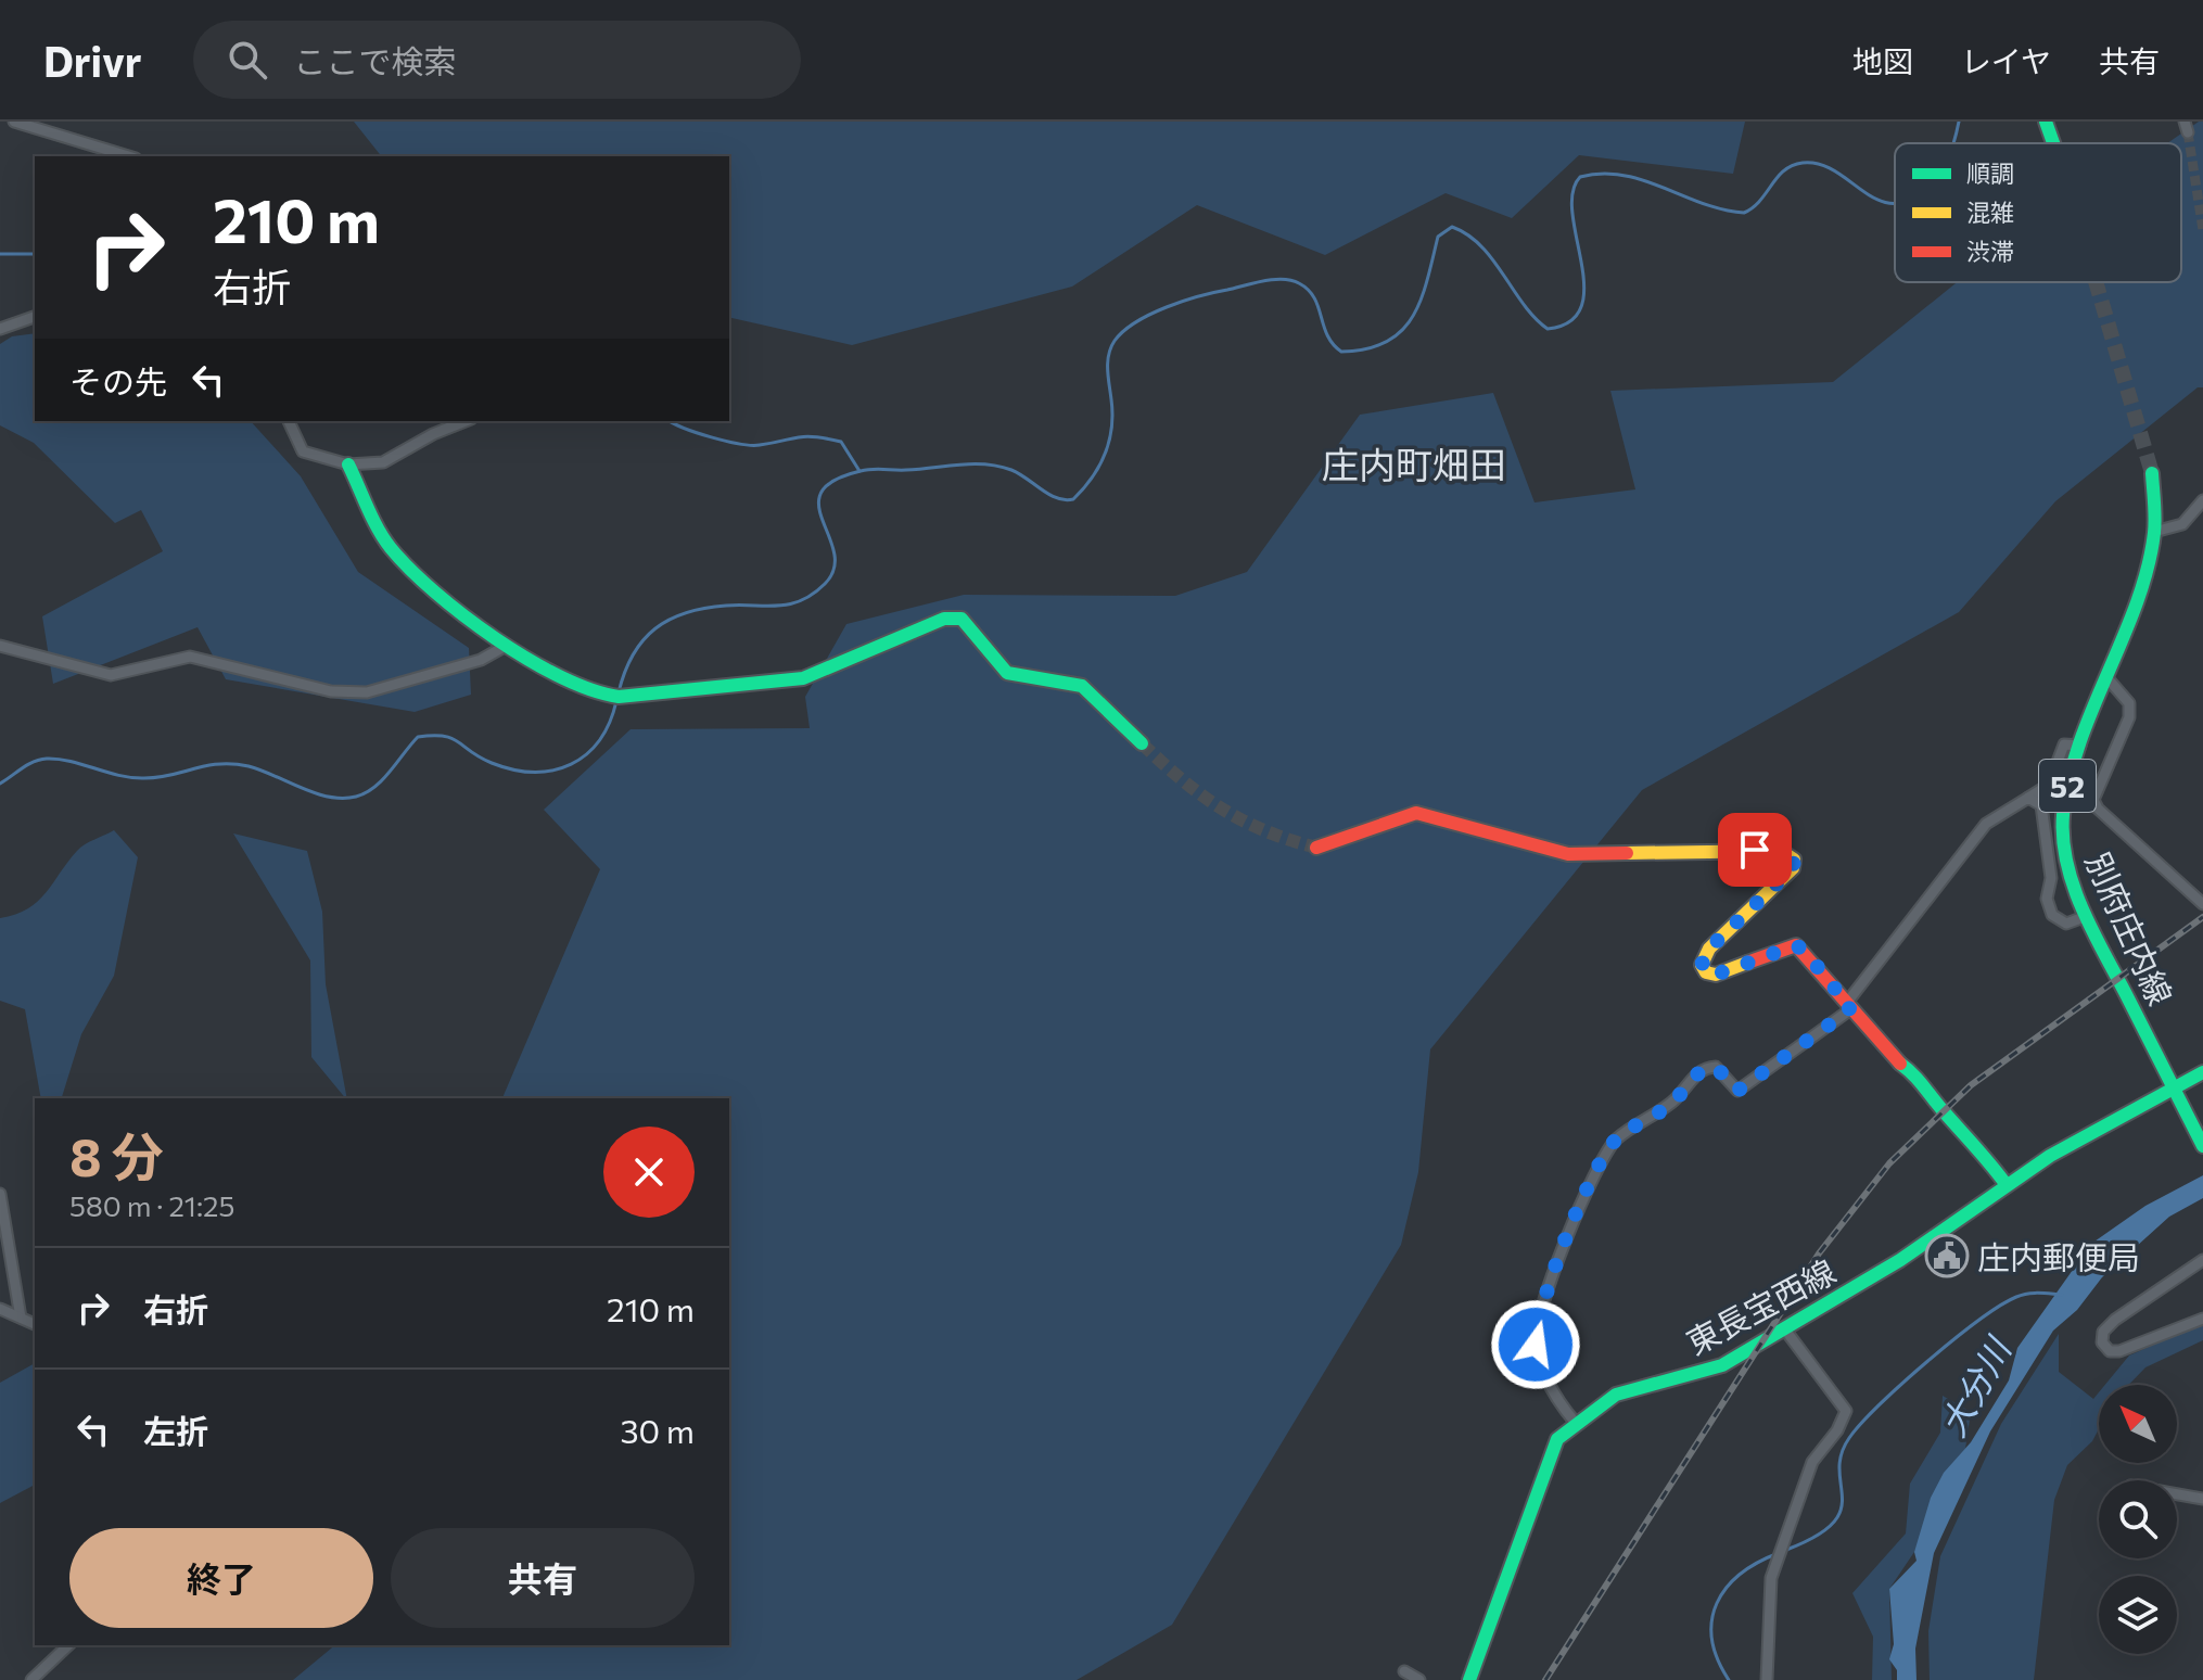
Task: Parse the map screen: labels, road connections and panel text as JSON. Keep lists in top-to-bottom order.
{
  "streets": {
    "street": ["52", "別府庄内線", "東長宝西線"]
  },
  "crossings": [
    ["別府庄内線", "東長宝西線"]
  ],
  "districts": ["庄内町畑田"],
  "water": ["大分川"],
  "places": {
    "public building": ["庄内郵便局"]
  },
  "legend": ["順調", "混雑", "渋滞"],
  "north": "top left",
  "page": {
    "header": "Drivr",
    "search": "ここで検索",
    "nav": ["地図", "レイヤ", "共有"],
    "turn": ["210 m", "右折"],
    "then": "その先",
    "heading": ["8 分", "580 m · 21:25"],
    "list": [
      {
        "name": "右折",
        "value": "210 m"
      },
      {
        "name": "左折",
        "value": "30 m"
      }
    ],
    "buttons": ["終了", "共有"]
  }
}
